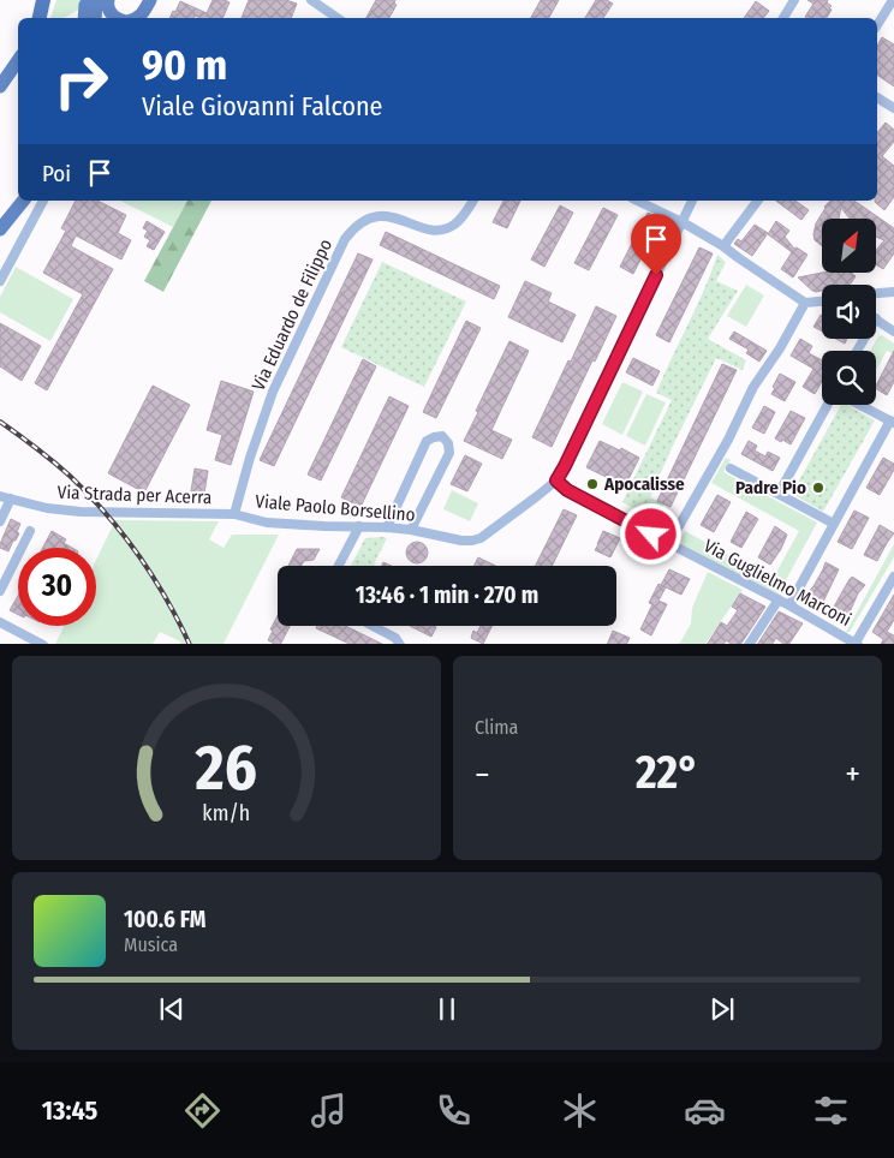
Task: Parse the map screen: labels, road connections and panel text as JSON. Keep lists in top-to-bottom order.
{
  "streets": {
    "street": [
      "Via Eduardo de Filippo",
      "Via Strada per Acerra",
      "Viale Paolo Borsellino",
      "Via Guglielmo Marconi"
    ]
  },
  "crossings": [
    ["Via Eduardo de Filippo", "Via Strada per Acerra"],
    ["Via Eduardo de Filippo", "Viale Paolo Borsellino"],
    ["Via Strada per Acerra", "Viale Paolo Borsellino"],
    ["Viale Paolo Borsellino", "Via Guglielmo Marconi"]
  ],
  "places": ["Apocalisse", "Padre Pio"],
  "north": "top right",
  "page": {
    "turn": ["90 m", "Viale Giovanni Falcone"],
    "then": "Poi",
    "limit": "30",
    "trip": "13:46 · 1 min · 270 m",
    "tile": "Clima",
    "heat": ["−", "22°", "+"],
    "song": ["100.6 FM", "Musica"],
    "tabs": "13:45",
    "gauge": ["26", "km/h"]
  }
}
